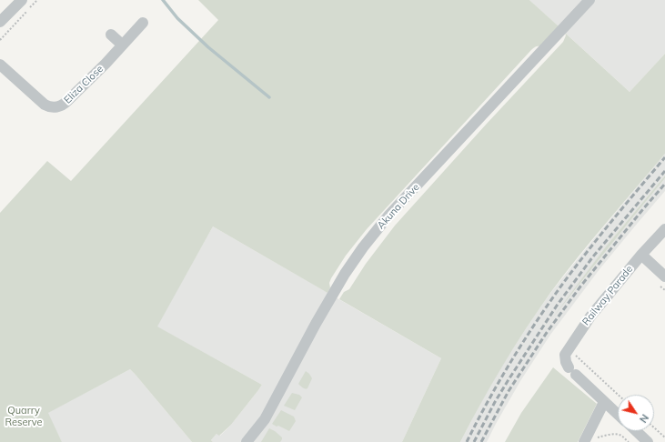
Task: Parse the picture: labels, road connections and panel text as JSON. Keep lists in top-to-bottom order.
{
  "streets": {
    "street": ["Eliza Close", "Akuna Drive", "Railway Parade"]
  },
  "parks": ["Quarry Reserve"],
  "north": "bottom right"
}
